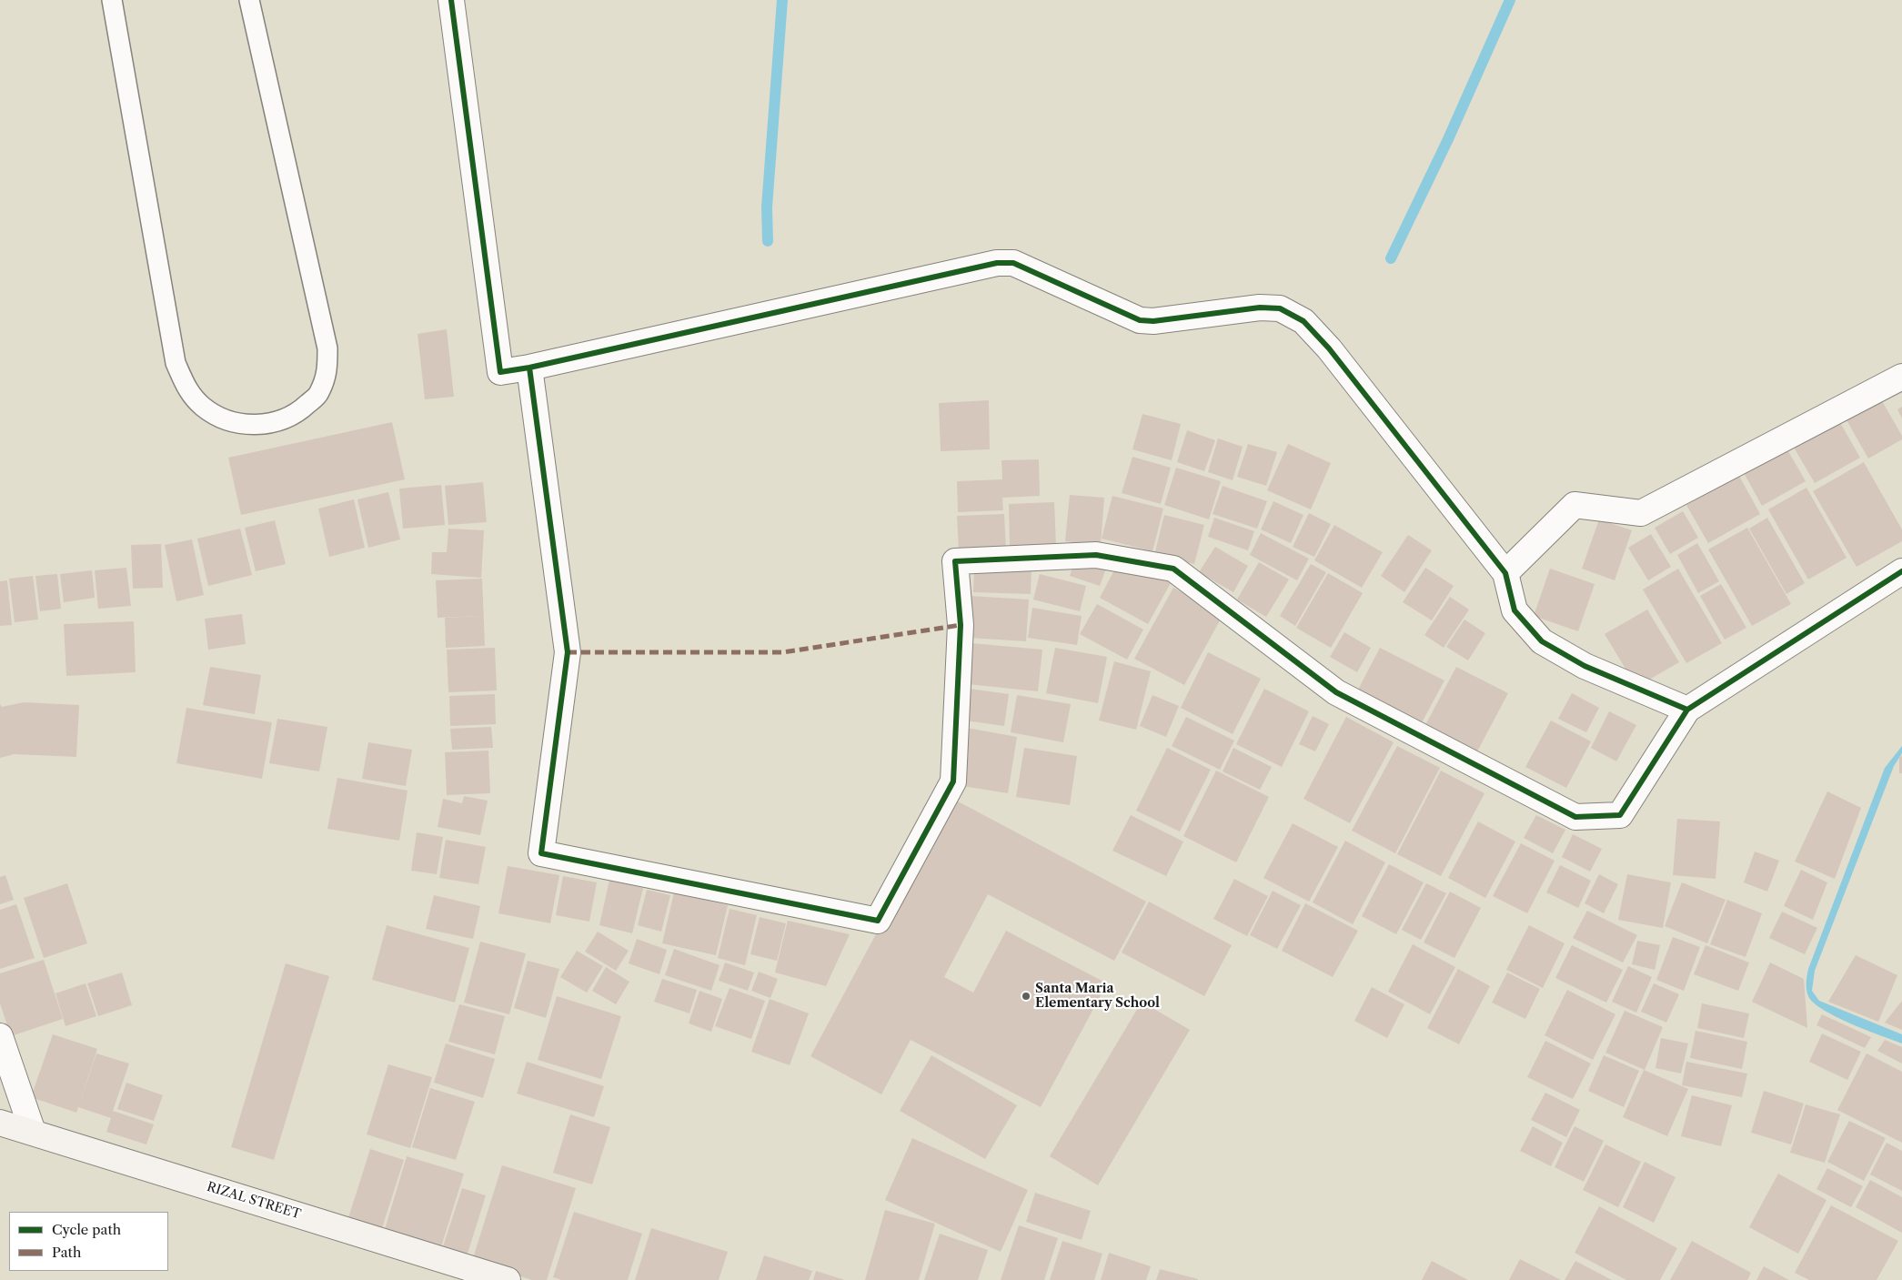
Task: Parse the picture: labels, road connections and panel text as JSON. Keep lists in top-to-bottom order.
{
  "streets": {
    "street": ["RIZAL STREET"]
  },
  "places": ["Santa Maria Elementary School"],
  "legend": ["Cycle path", "Path"]
}
